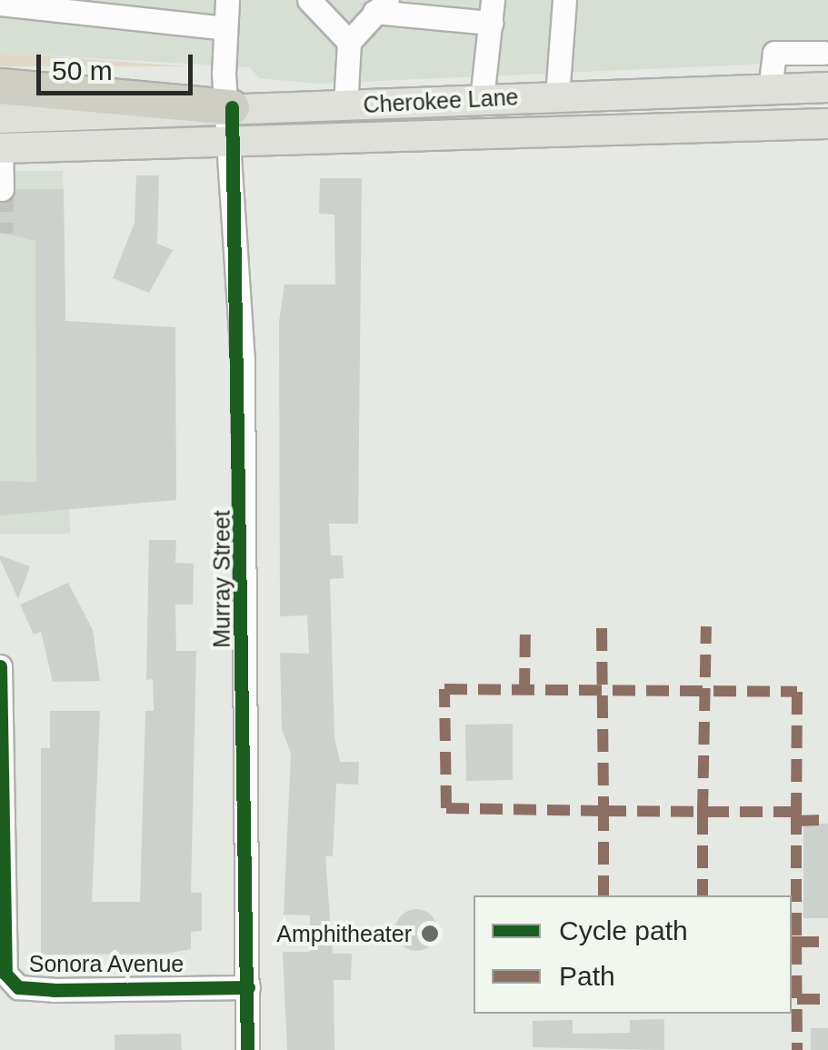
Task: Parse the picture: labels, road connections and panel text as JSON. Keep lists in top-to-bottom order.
{
  "streets": {
    "main road": ["Cherokee Lane"],
    "street": ["Murray Street", "Sonora Avenue"]
  },
  "crossings": [
    ["Cherokee Lane", "Murray Street"],
    ["Murray Street", "Sonora Avenue"]
  ],
  "places": ["Amphitheater"],
  "legend": ["Cycle path", "Path"],
  "scale_bar": "50 m"
}
